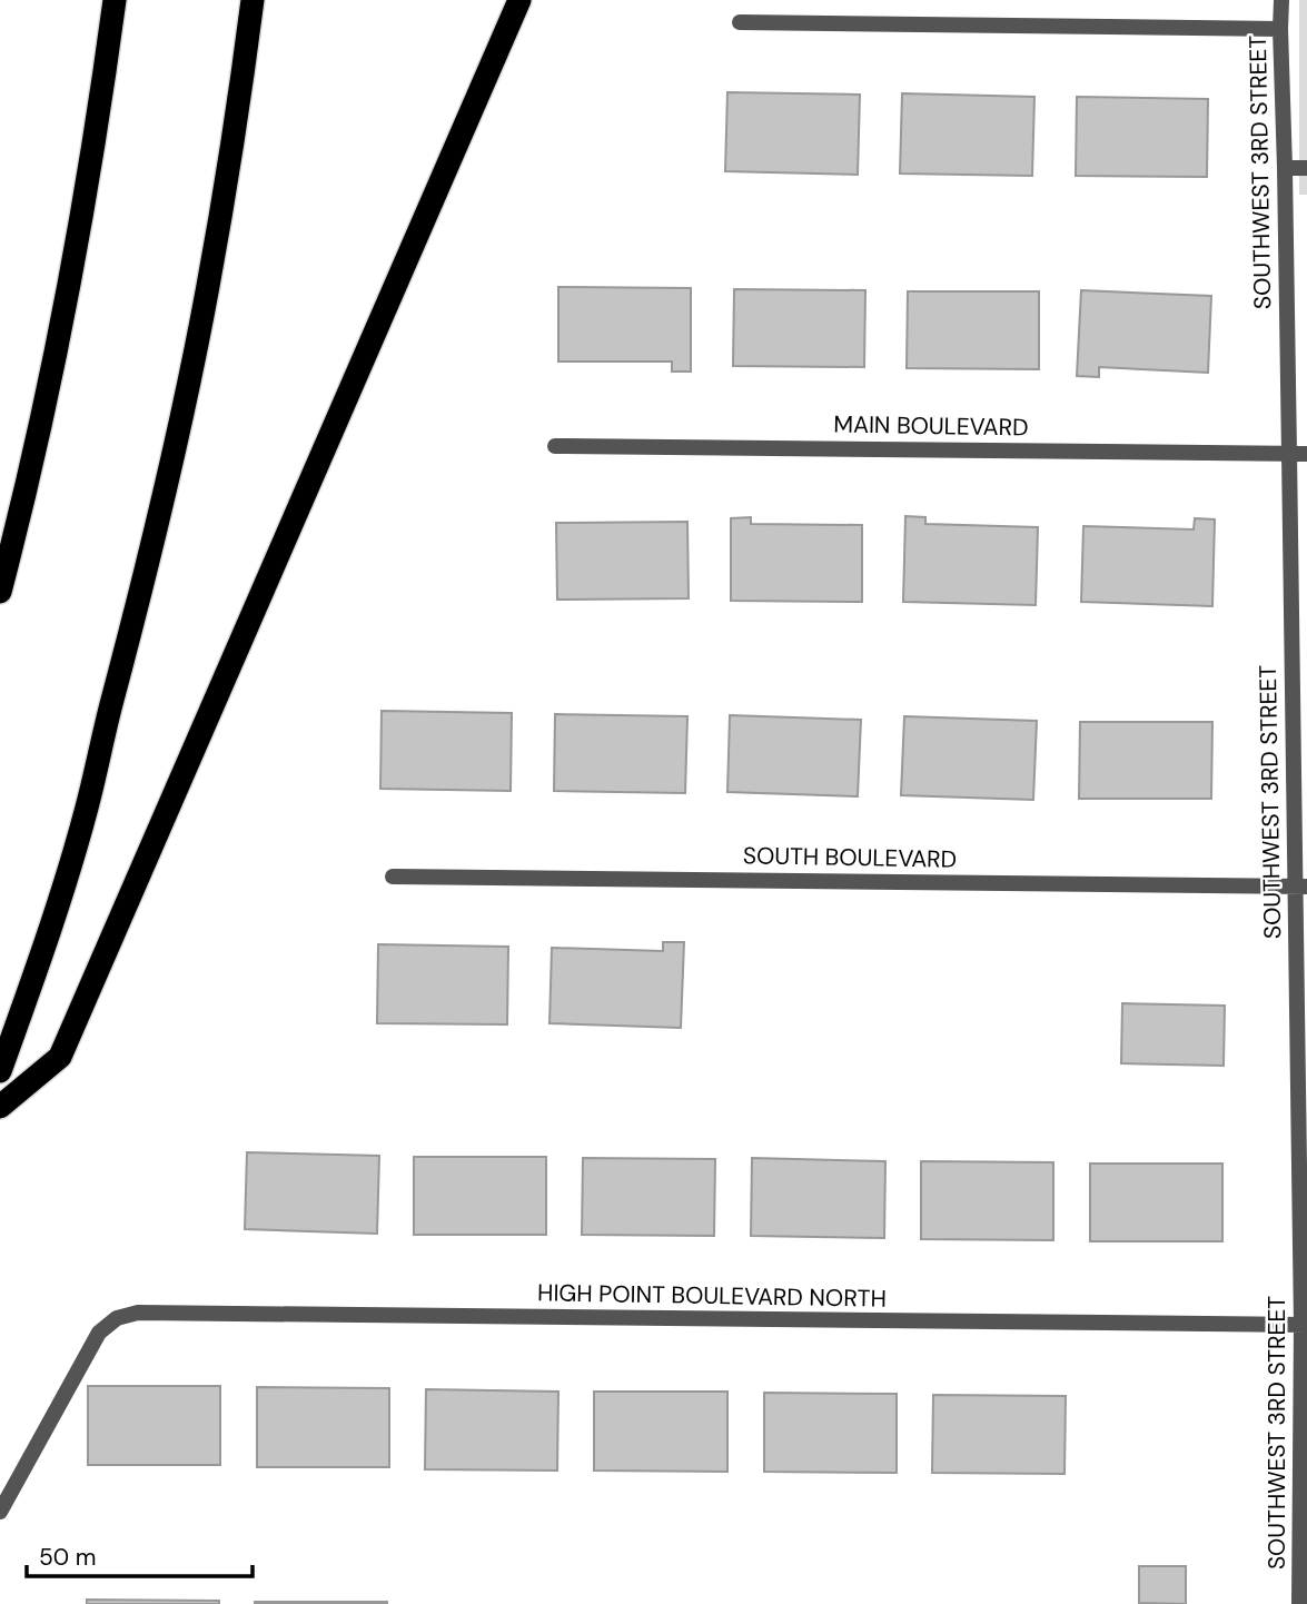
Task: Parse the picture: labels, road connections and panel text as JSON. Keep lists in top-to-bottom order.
{
  "streets": {
    "street": [
      "SOUTHWEST 3RD STREET",
      "MAIN BOULEVARD",
      "SOUTH BOULEVARD",
      "HIGH POINT BOULEVARD NORTH"
    ]
  },
  "crossings": [
    ["SOUTHWEST 3RD STREET", "MAIN BOULEVARD"],
    ["SOUTHWEST 3RD STREET", "SOUTH BOULEVARD"],
    ["SOUTHWEST 3RD STREET", "HIGH POINT BOULEVARD NORTH"]
  ],
  "scale_bar": "50 m"
}
